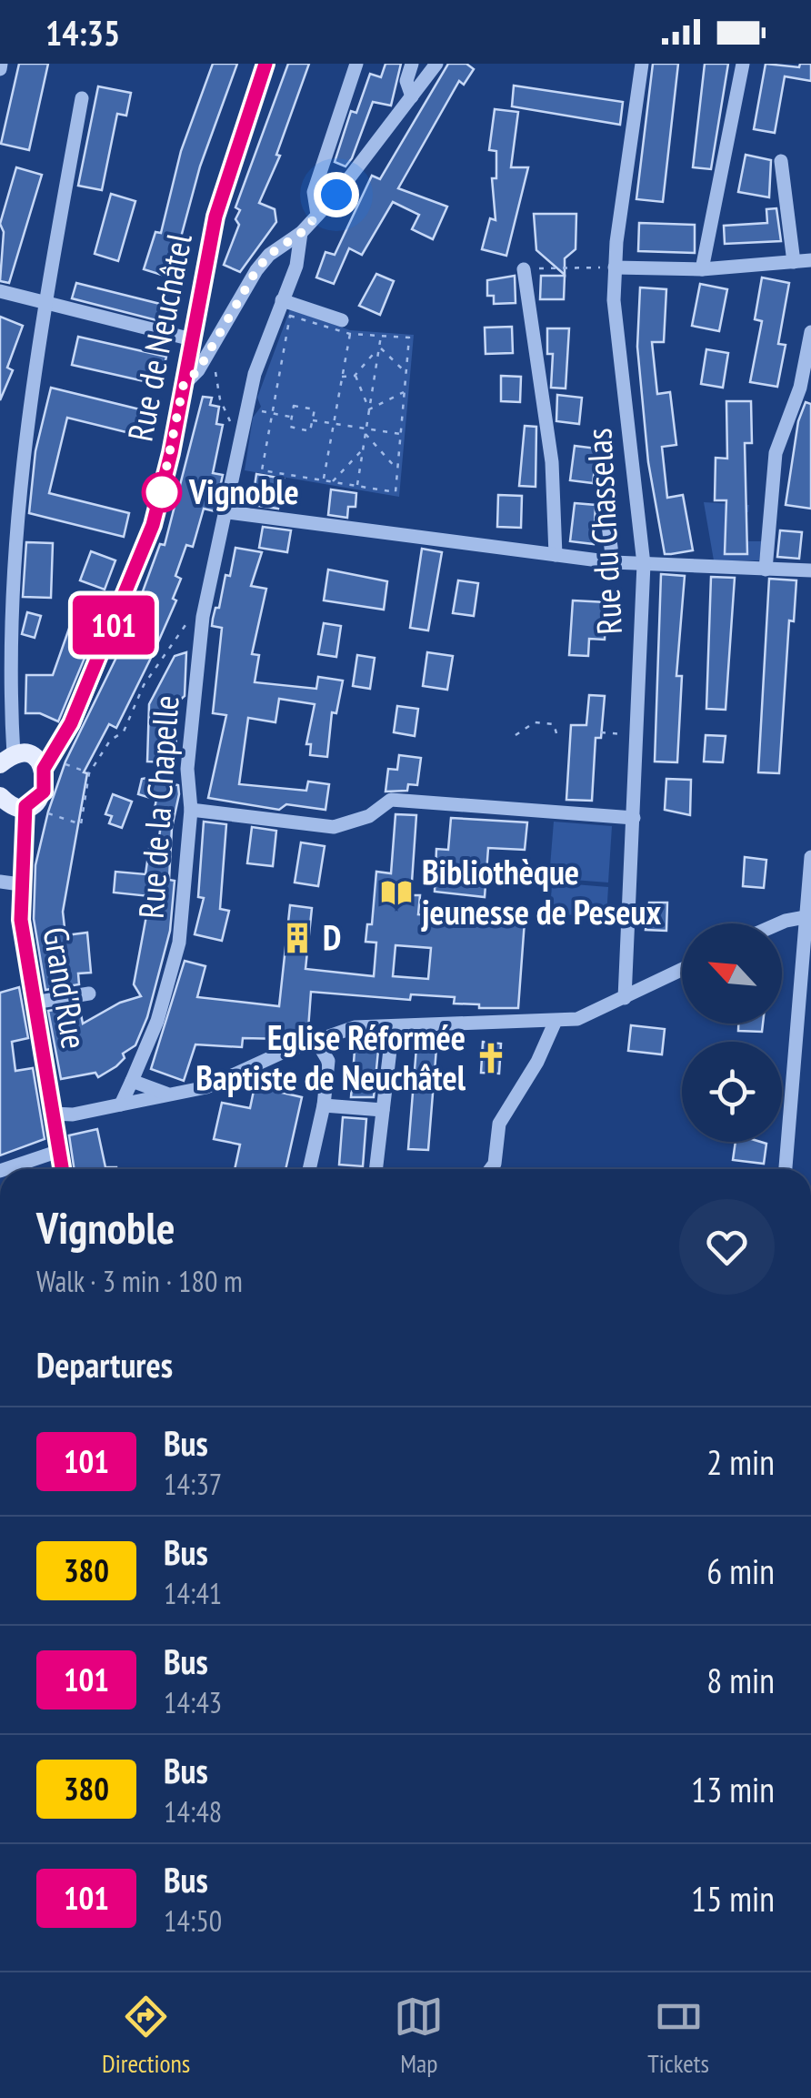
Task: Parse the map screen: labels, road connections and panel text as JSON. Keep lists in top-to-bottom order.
{
  "streets": {
    "main road": ["Rue de Neuchâtel", "Grand'Rue"],
    "street": ["Rue du Chasselas", "Rue de la Chapelle"]
  },
  "crossings": [
    ["Rue de Neuchâtel", "Grand'Rue"]
  ],
  "places": {
    "other": ["Vignoble"],
    "library": ["Bibliothèque jeunesse de Peseux"],
    "building": ["D"],
    "church": ["Eglise Réformée Baptiste de Neuchâtel"]
  },
  "lines": ["bus line 101"],
  "north": "top left",
  "page": {
    "status": "14:35",
    "on_map": "101",
    "heading": [
      ["Vignoble", "Walk · 3 min · 180 m"],
      "Departures"
    ],
    "list": [
      {
        "mark": "101",
        "name": "Bus",
        "note": "14:37",
        "value": "2 min"
      },
      {
        "mark": "380",
        "name": "Bus",
        "note": "14:41",
        "value": "6 min"
      },
      {
        "mark": "101",
        "name": "Bus",
        "note": "14:43",
        "value": "8 min"
      },
      {
        "mark": "380",
        "name": "Bus",
        "note": "14:48",
        "value": "13 min"
      },
      {
        "mark": "101",
        "name": "Bus",
        "note": "14:50",
        "value": "15 min"
      }
    ],
    "tabs": ["Directions", "Map", "Tickets"]
  }
}
